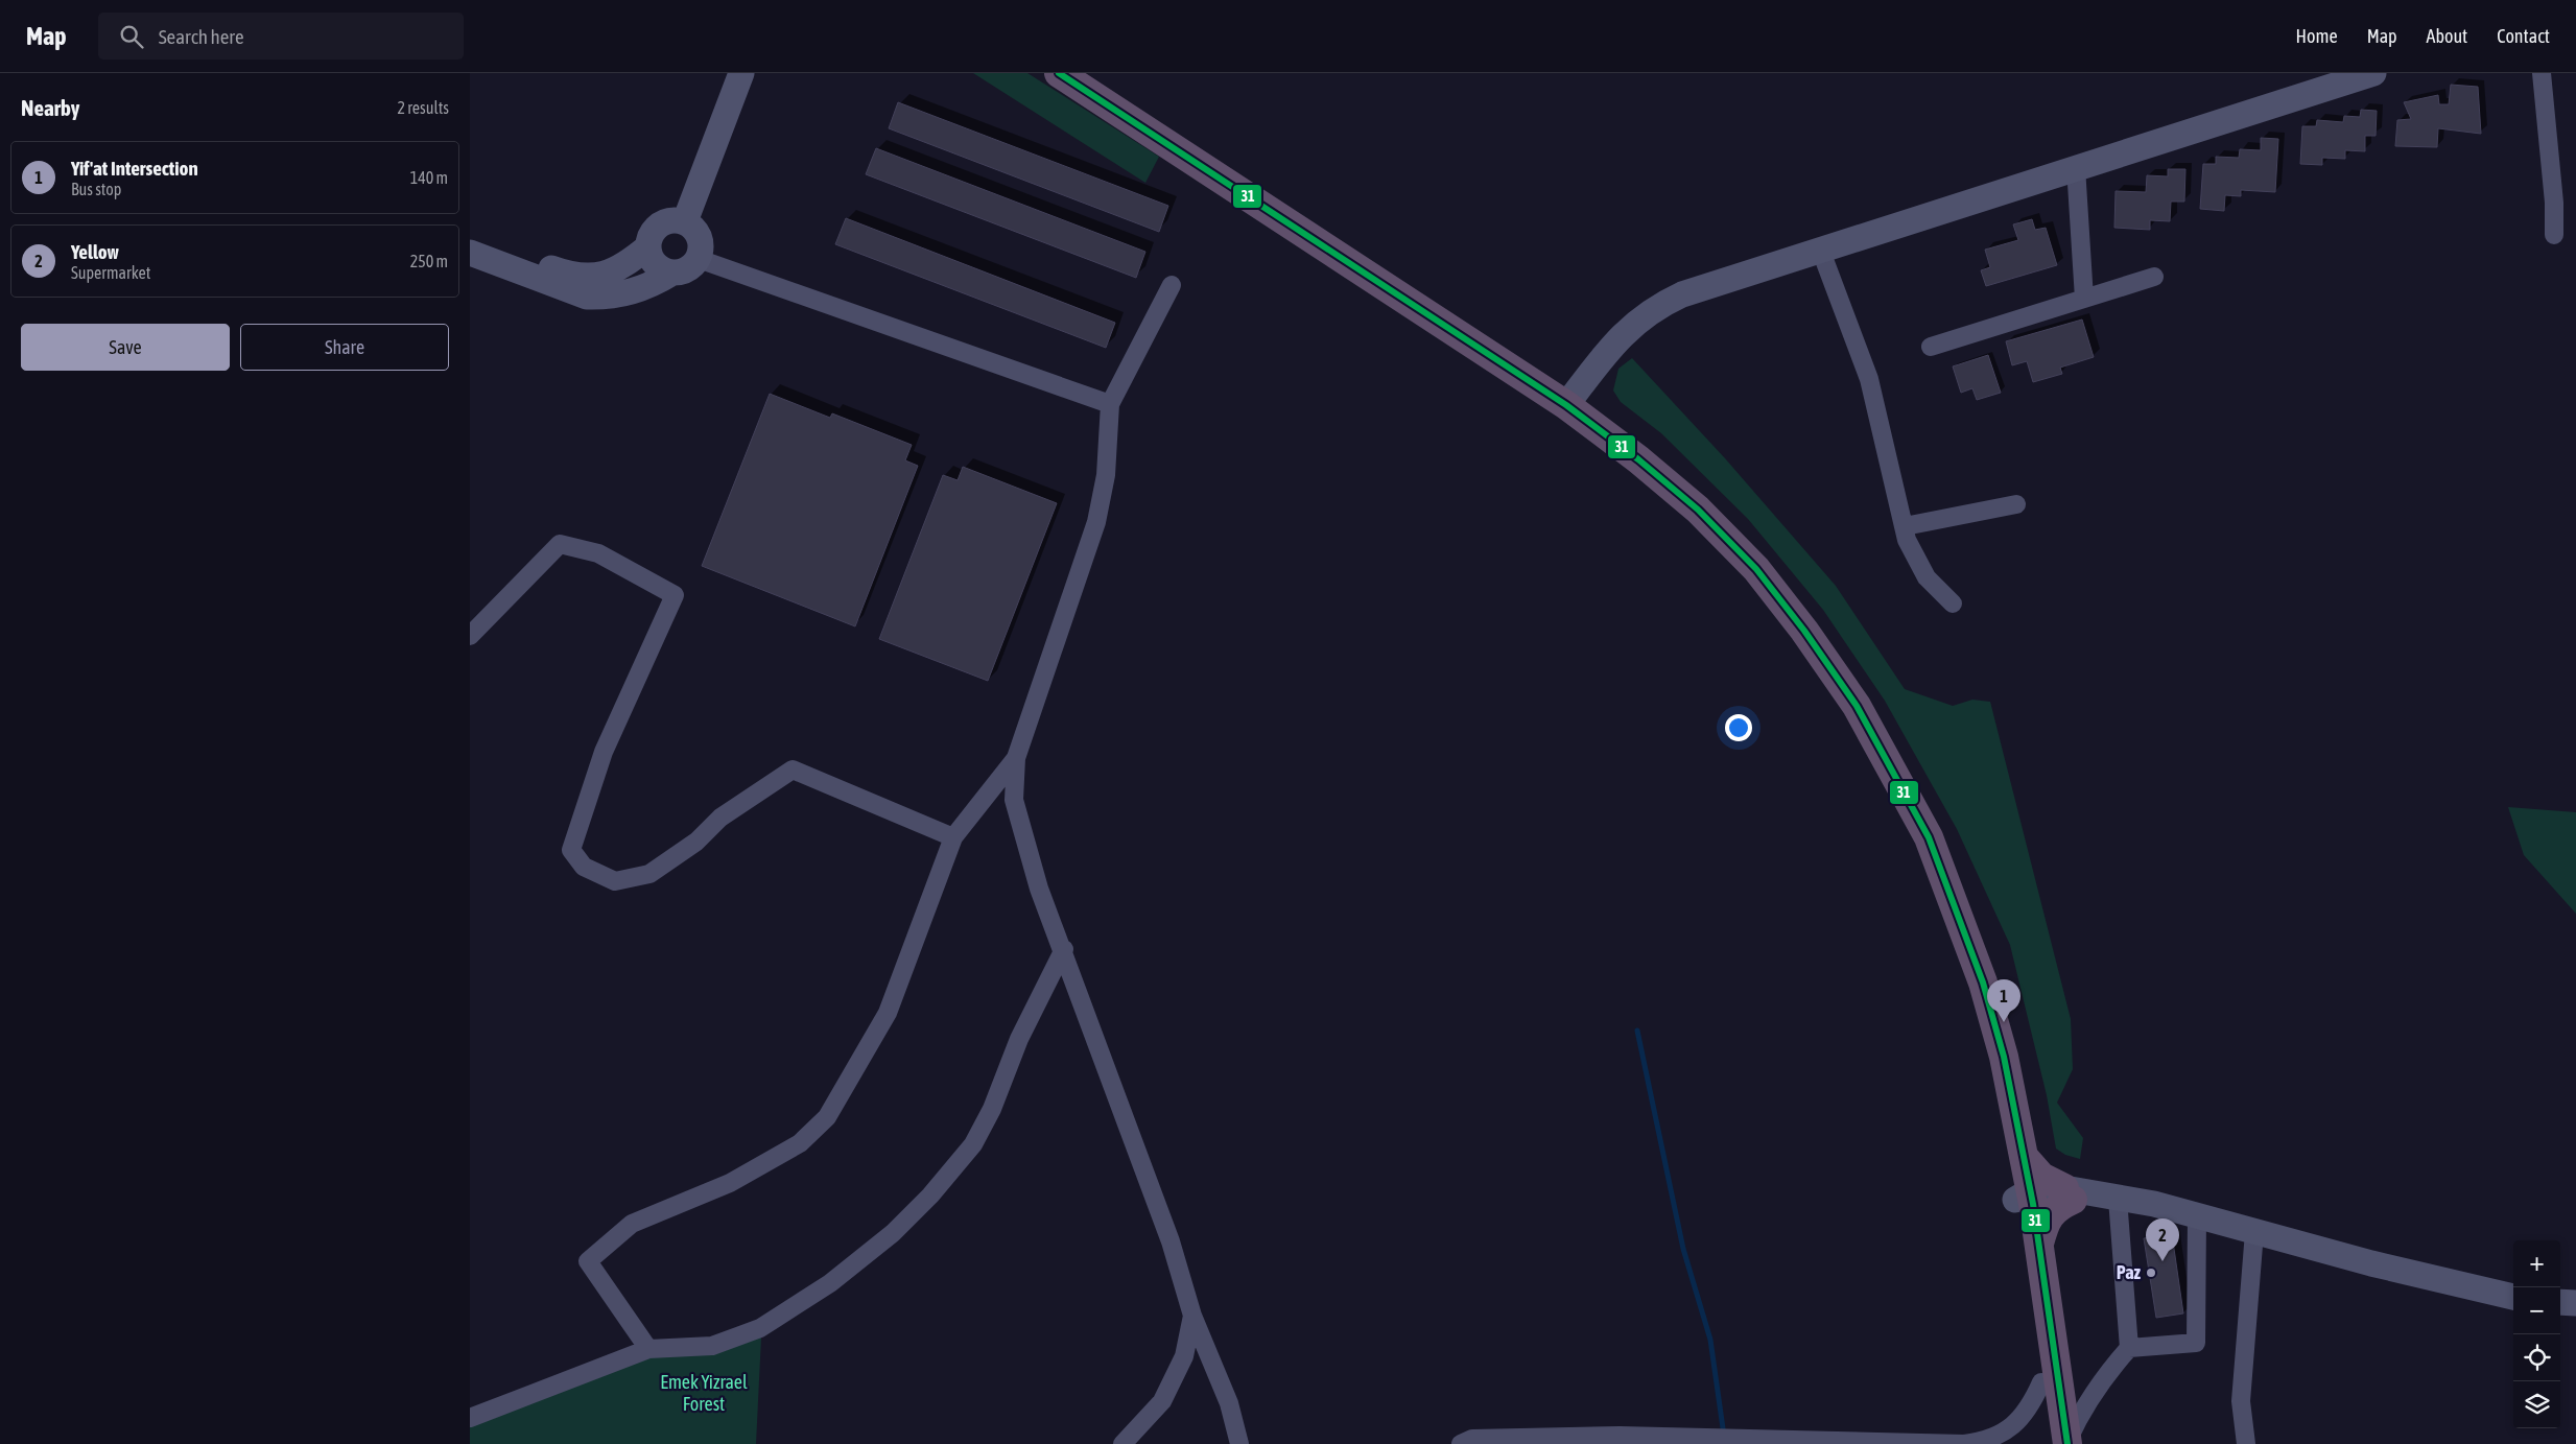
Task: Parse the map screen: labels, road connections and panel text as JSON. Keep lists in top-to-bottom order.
{
  "parks": ["Emek Yizrael Forest"],
  "places": ["Paz"],
  "lines": ["transit line 31"],
  "page": {
    "header": "Map",
    "search": "Search here",
    "nav": [
      "Home",
      "Map",
      "About",
      "Contact"
    ],
    "heading": ["Nearby", "2 results"],
    "list": [
      {
        "mark": "1",
        "name": "Yif'at Intersection",
        "note": "Bus stop",
        "value": "140 m"
      },
      {
        "mark": "2",
        "name": "Yellow",
        "note": "Supermarket",
        "value": "250 m"
      }
    ],
    "buttons": ["Save", "Share"],
    "pins": ["1", "2"],
    "map_buttons": ["+", "−"]
  }
}
